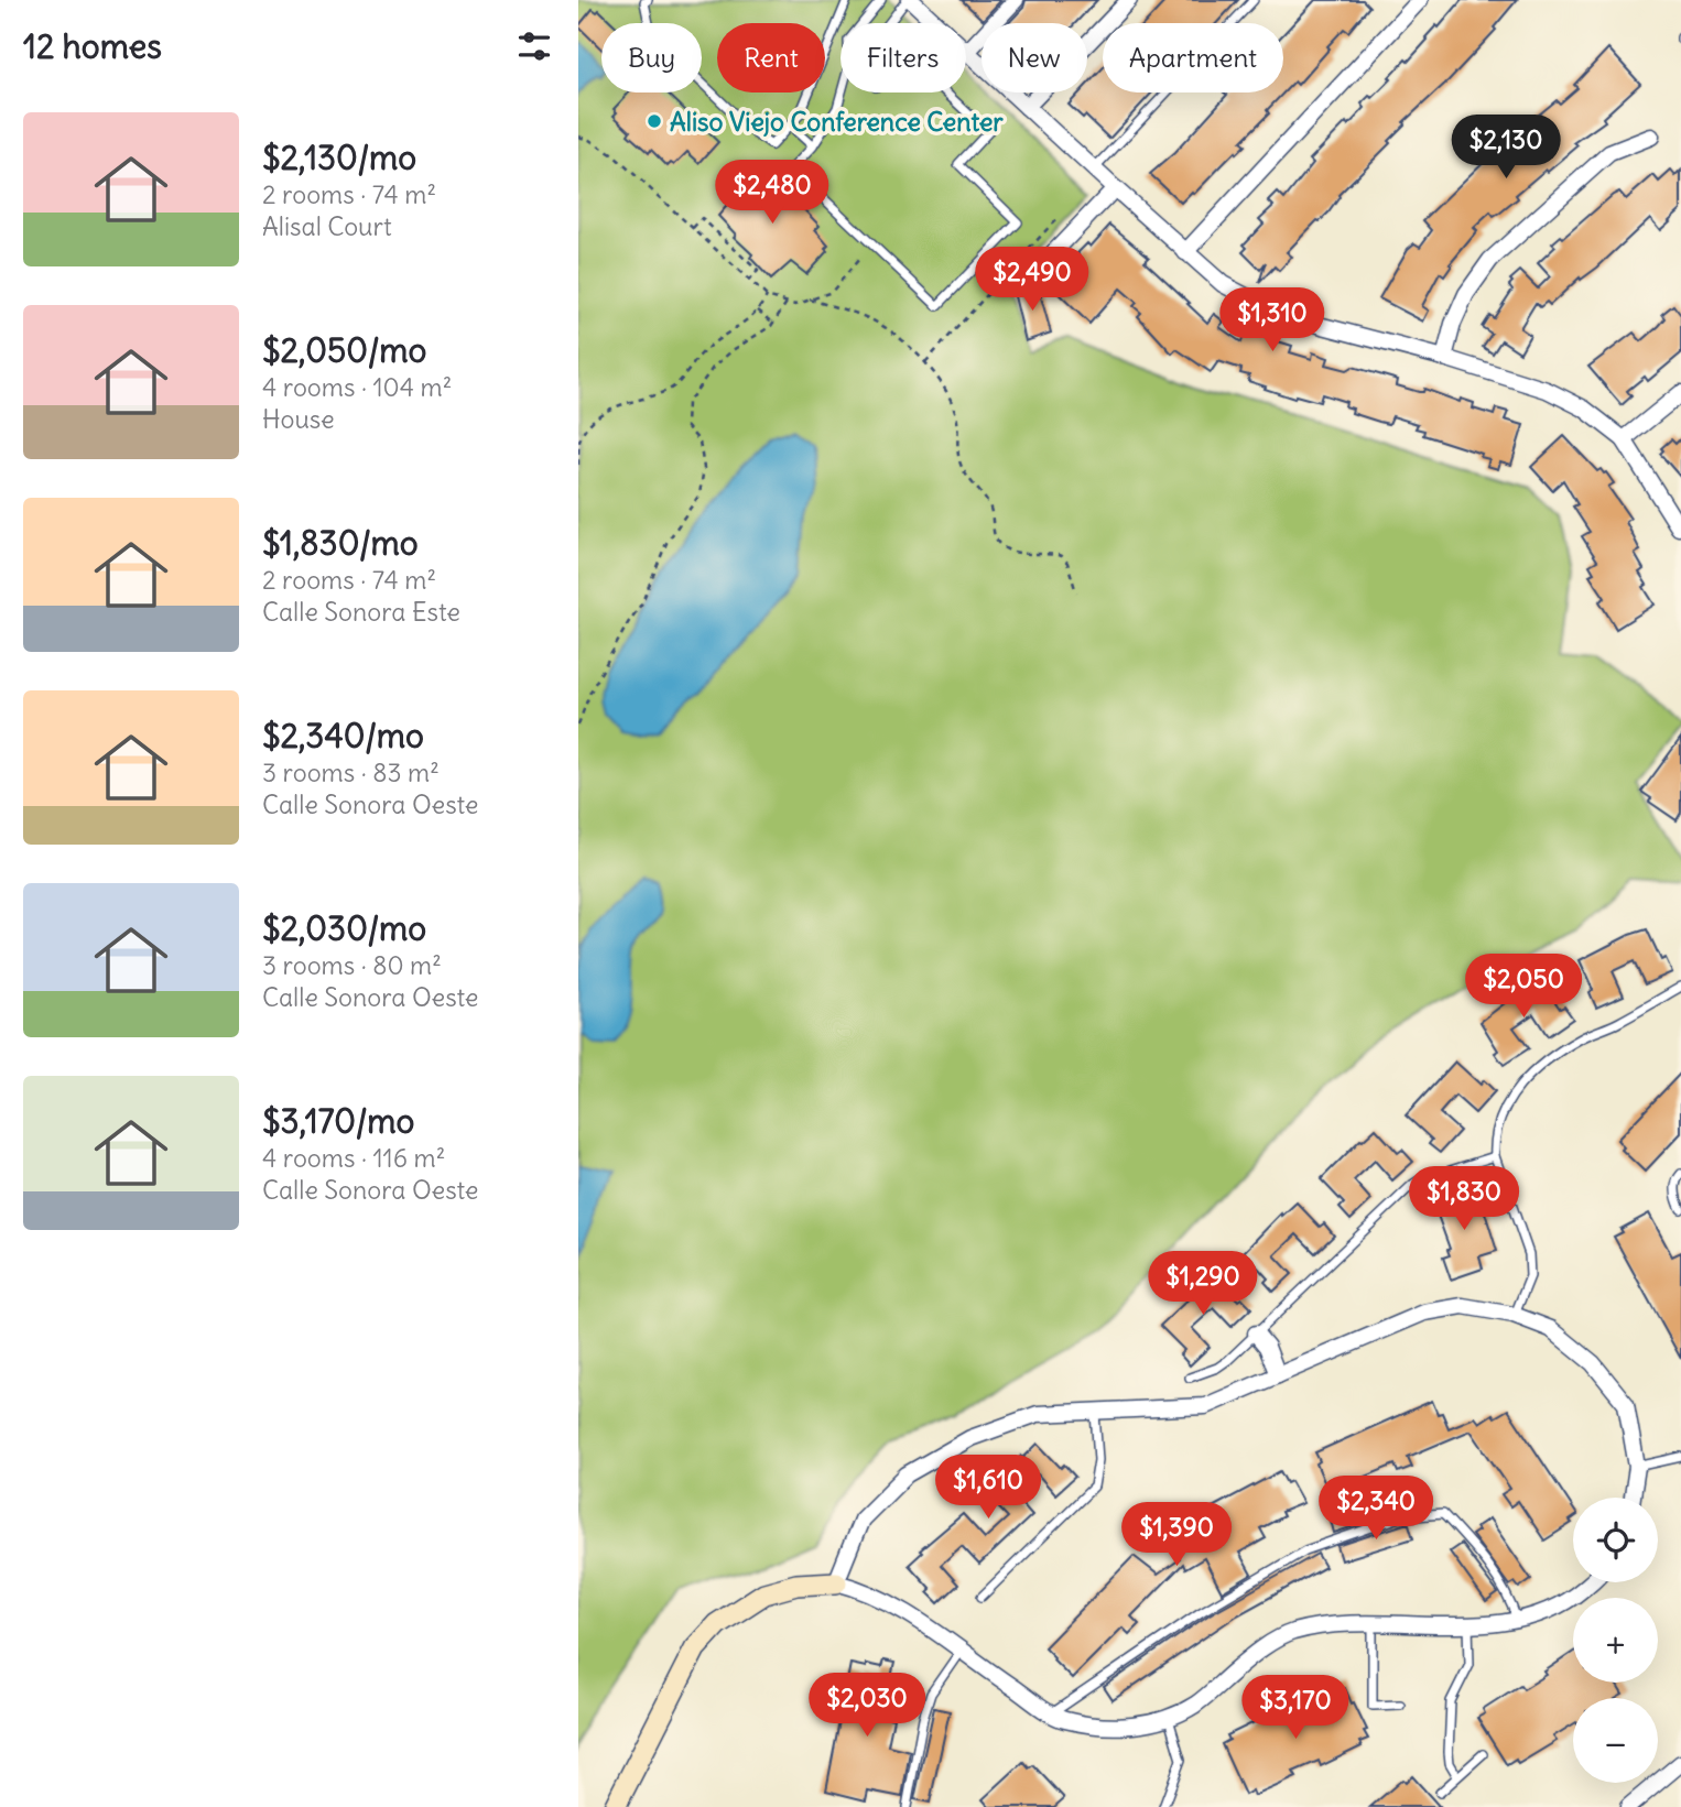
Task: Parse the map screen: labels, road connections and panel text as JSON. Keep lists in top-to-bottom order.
{
  "places": ["Aliso Viejo Conference Center"],
  "page": {
    "heading": "12 homes",
    "chip": [
      "Buy",
      "Rent",
      "Filters",
      "New",
      "Apartment"
    ],
    "list": [
      {
        "name": "$2,130/mo",
        "note": "2 rooms · 74 m² · Alisal Court"
      },
      {
        "name": "$2,050/mo",
        "note": "4 rooms · 104 m² · House"
      },
      {
        "name": "$1,830/mo",
        "note": "2 rooms · 74 m² · Calle Sonora Este"
      },
      {
        "name": "$2,340/mo",
        "note": "3 rooms · 83 m² · Calle Sonora Oeste"
      },
      {
        "name": "$2,030/mo",
        "note": "3 rooms · 80 m² · Calle Sonora Oeste"
      },
      {
        "name": "$3,170/mo",
        "note": "4 rooms · 116 m² · Calle Sonora Oeste"
      }
    ],
    "price": [
      "$2,130",
      "$2,480",
      "$2,490",
      "$1,310",
      "$2,050",
      "$1,830",
      "$1,290",
      "$1,610",
      "$2,340",
      "$1,390",
      "$2,030",
      "$3,170"
    ],
    "map_buttons": ["+", "−"]
  }
}
